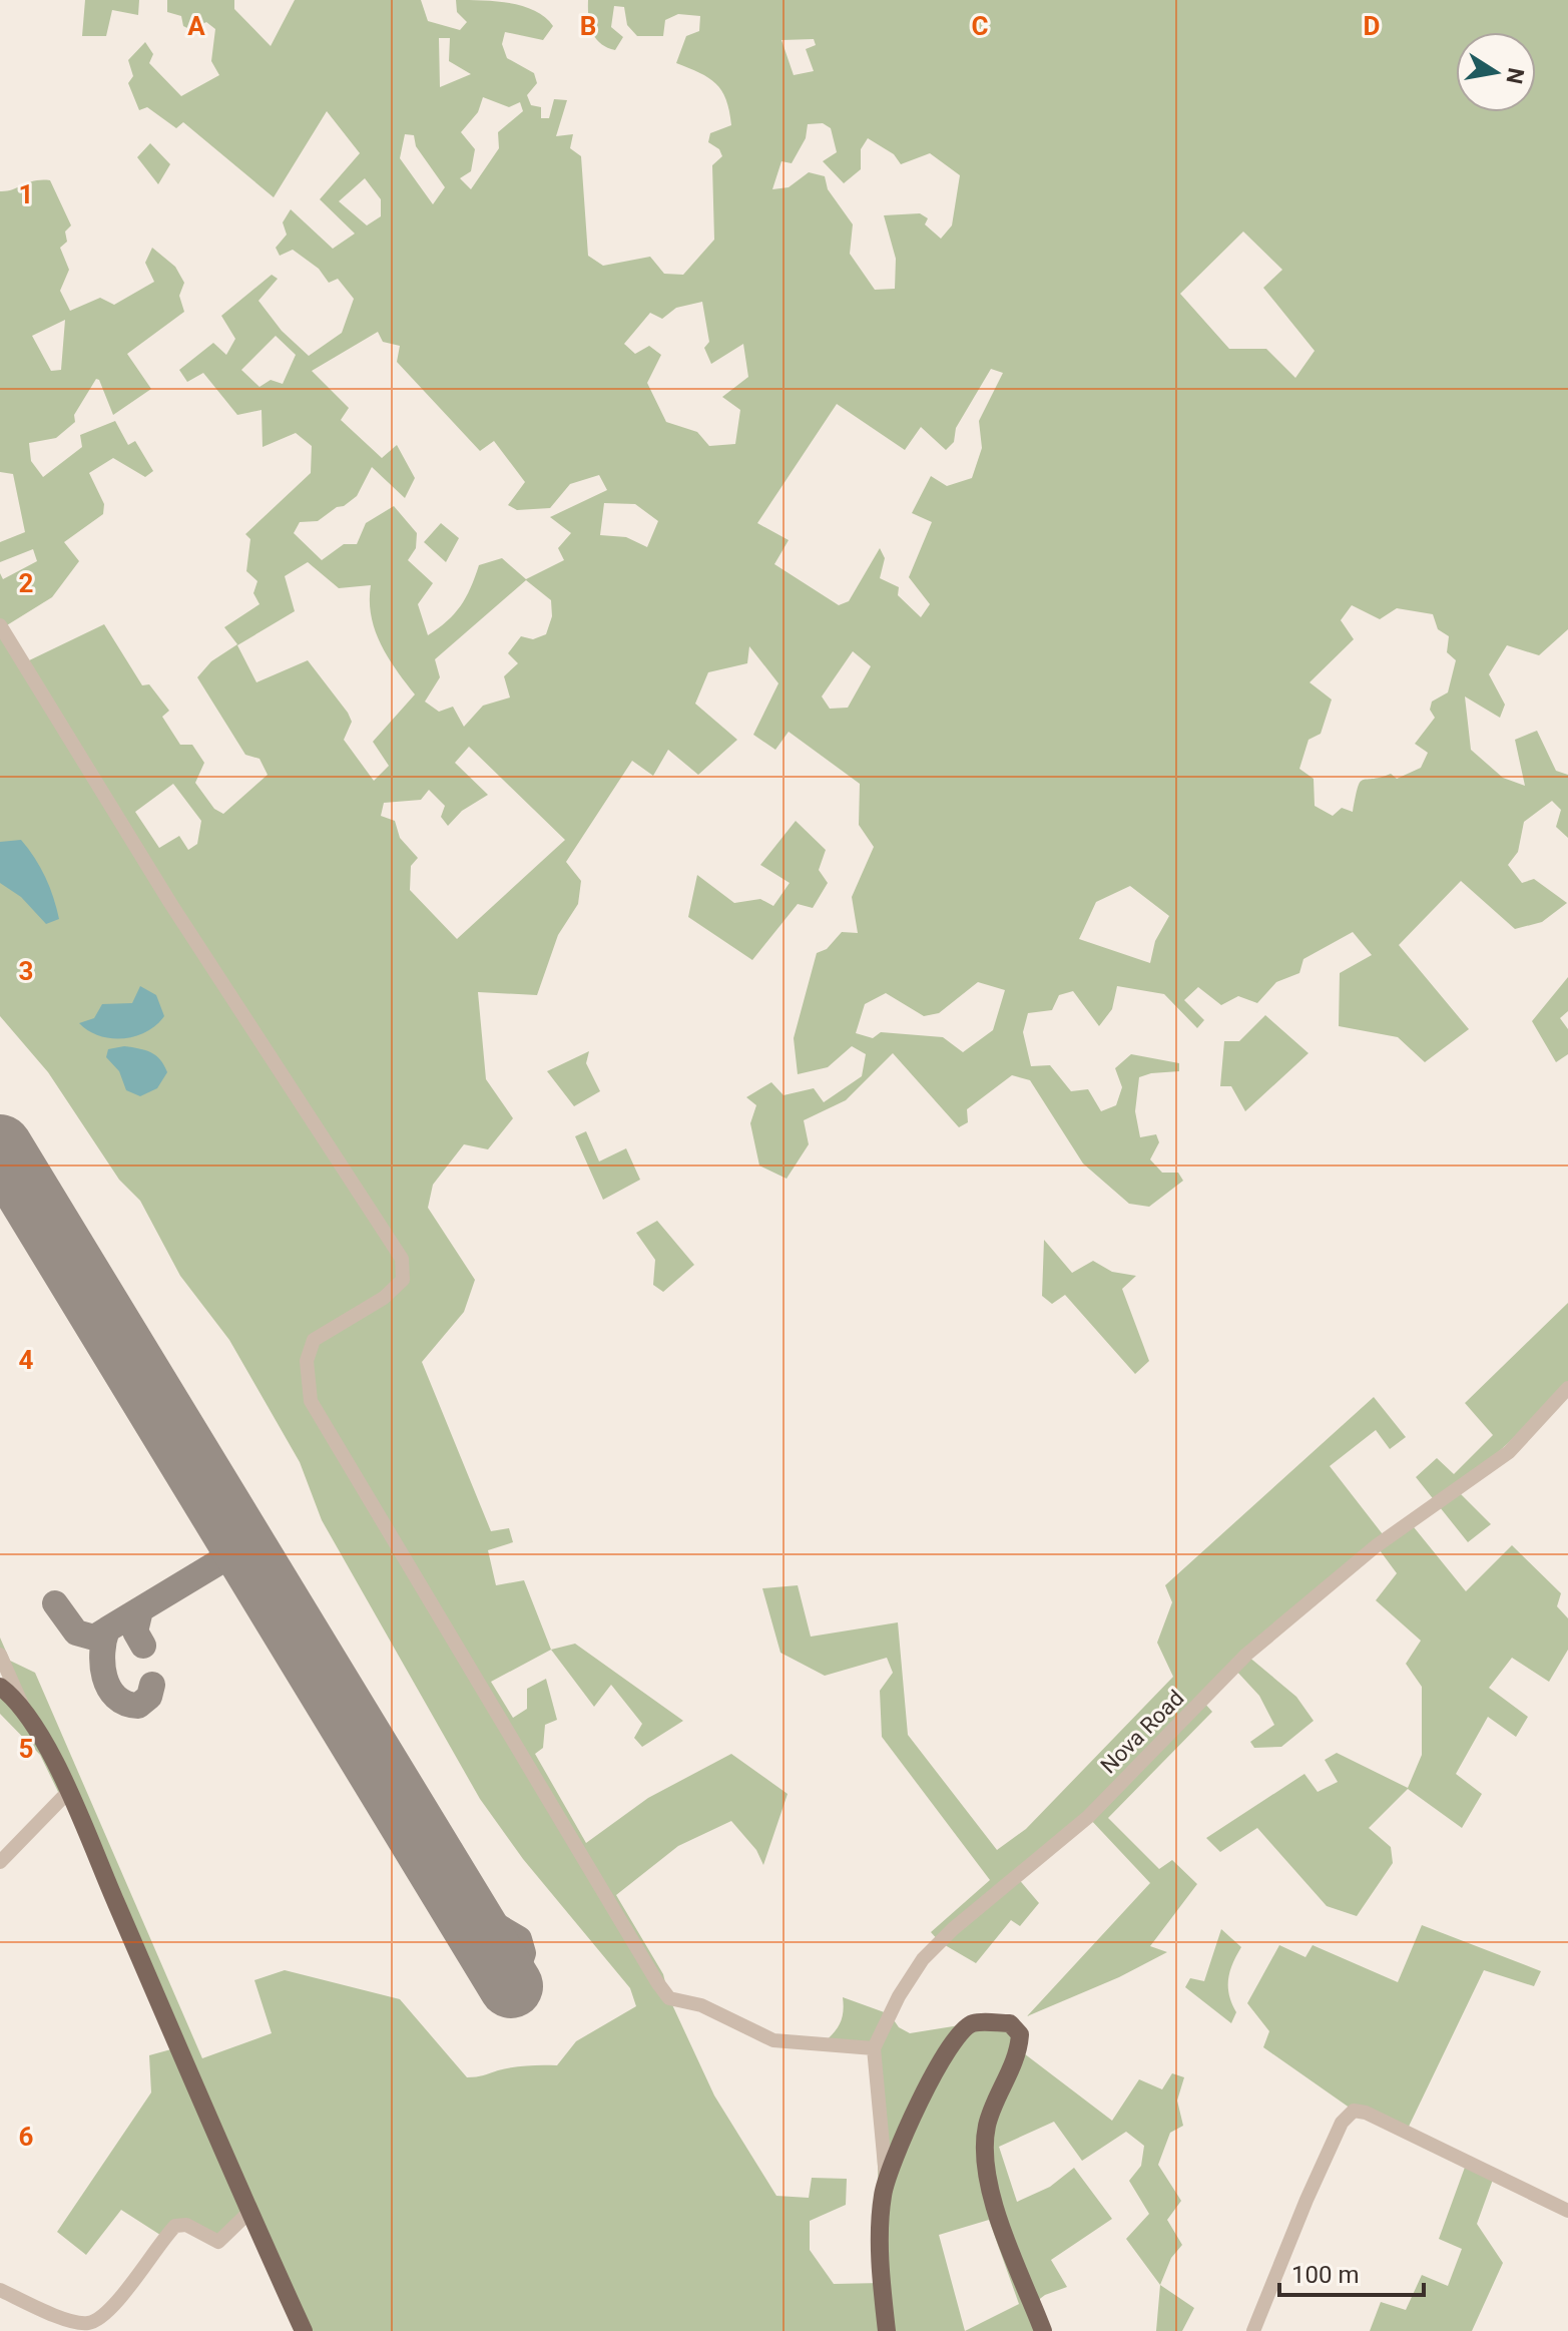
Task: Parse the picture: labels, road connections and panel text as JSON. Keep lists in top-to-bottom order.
{
  "streets": {
    "street": ["Nova Road"]
  },
  "scale_bar": "100 m",
  "north": "right",
  "grid": {
    "columns": [
      "A",
      "B",
      "C",
      "D"
    ],
    "rows": [
      "1",
      "2",
      "3",
      "4",
      "5",
      "6"
    ]
  }
}
